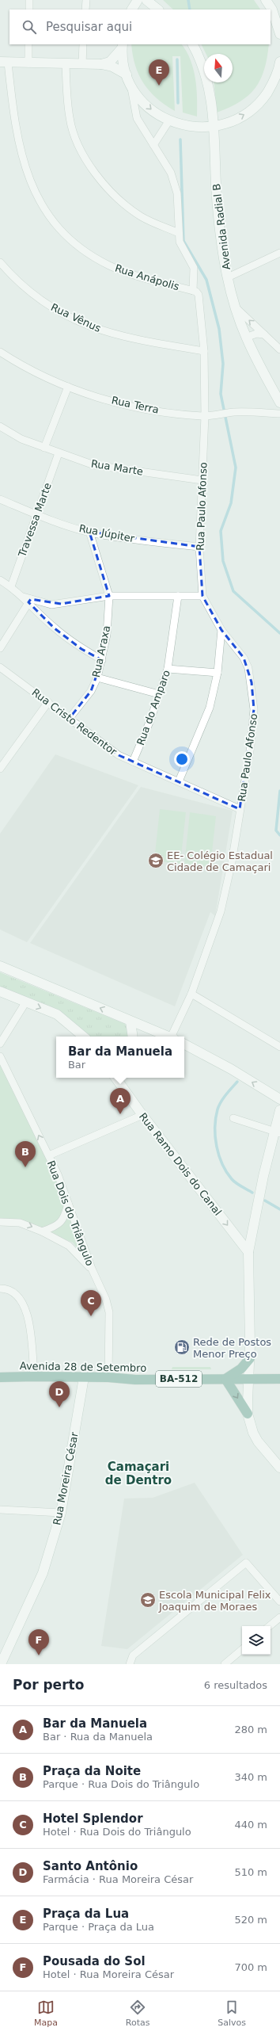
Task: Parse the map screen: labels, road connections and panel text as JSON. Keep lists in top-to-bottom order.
{
  "streets": {
    "main road": ["Avenida 28 de Setembro", "BA-512"],
    "street": [
      "Avenida Radial B",
      "Rua Anápolis",
      "Rua Vênus",
      "Rua Terra",
      "Rua Marte",
      "Rua Paulo Afonso",
      "Travessa Marte",
      "Rua Júpiter",
      "Rua Araxa",
      "Rua do Amparo",
      "Rua Cristo Redentor",
      "Rua Ramo Dois do Canal",
      "Rua Dois do Triângulo",
      "Rua Moreira César"
    ]
  },
  "crossings": [
    ["Rua Anápolis", "Rua Paulo Afonso"],
    ["Rua Vênus", "Rua Paulo Afonso"],
    ["Rua Terra", "Rua Paulo Afonso"],
    ["Rua Marte", "Rua Paulo Afonso"],
    ["Rua Marte", "Travessa Marte"],
    ["Rua Paulo Afonso", "Rua Júpiter"],
    ["Rua Paulo Afonso", "Rua Cristo Redentor"],
    ["Travessa Marte", "Rua Júpiter"],
    ["Rua Araxa", "Rua Cristo Redentor"],
    ["Rua do Amparo", "Rua Cristo Redentor"],
    ["Rua Dois do Triângulo", "Avenida 28 de Setembro"],
    ["Avenida 28 de Setembro", "Rua Moreira César"]
  ],
  "one_way": ["Rua Ramo Dois do Canal"],
  "districts": ["Camaçari de Dentro"],
  "places": {
    "school or university": ["EE- Colégio Estadual Cidade de Camaçari", "Escola Municipal Felix Joaquim de Moraes"],
    "fuel station": ["Rede de Postos Menor Preço"]
  },
  "north": "top",
  "page": {
    "search": "Pesquisar aqui",
    "pins": [
      "E",
      "A",
      "B",
      "C",
      "D",
      "F"
    ],
    "popup": ["Bar da Manuela", "Bar"],
    "heading": ["Por perto", "6 resultados"],
    "list": [
      {
        "mark": "A",
        "name": "Bar da Manuela",
        "note": "Bar · Rua da Manuela",
        "value": "280 m"
      },
      {
        "mark": "B",
        "name": "Praça da Noite",
        "note": "Parque · Rua Dois do Triângulo",
        "value": "340 m"
      },
      {
        "mark": "C",
        "name": "Hotel Splendor",
        "note": "Hotel · Rua Dois do Triângulo",
        "value": "440 m"
      },
      {
        "mark": "D",
        "name": "Santo Antônio",
        "note": "Farmácia · Rua Moreira César",
        "value": "510 m"
      },
      {
        "mark": "E",
        "name": "Praça da Lua",
        "note": "Parque · Praça da Lua",
        "value": "520 m"
      },
      {
        "mark": "F",
        "name": "Pousada do Sol",
        "note": "Hotel · Rua Moreira César",
        "value": "700 m"
      }
    ],
    "nav": ["Mapa", "Rotas", "Salvos"]
  }
}
